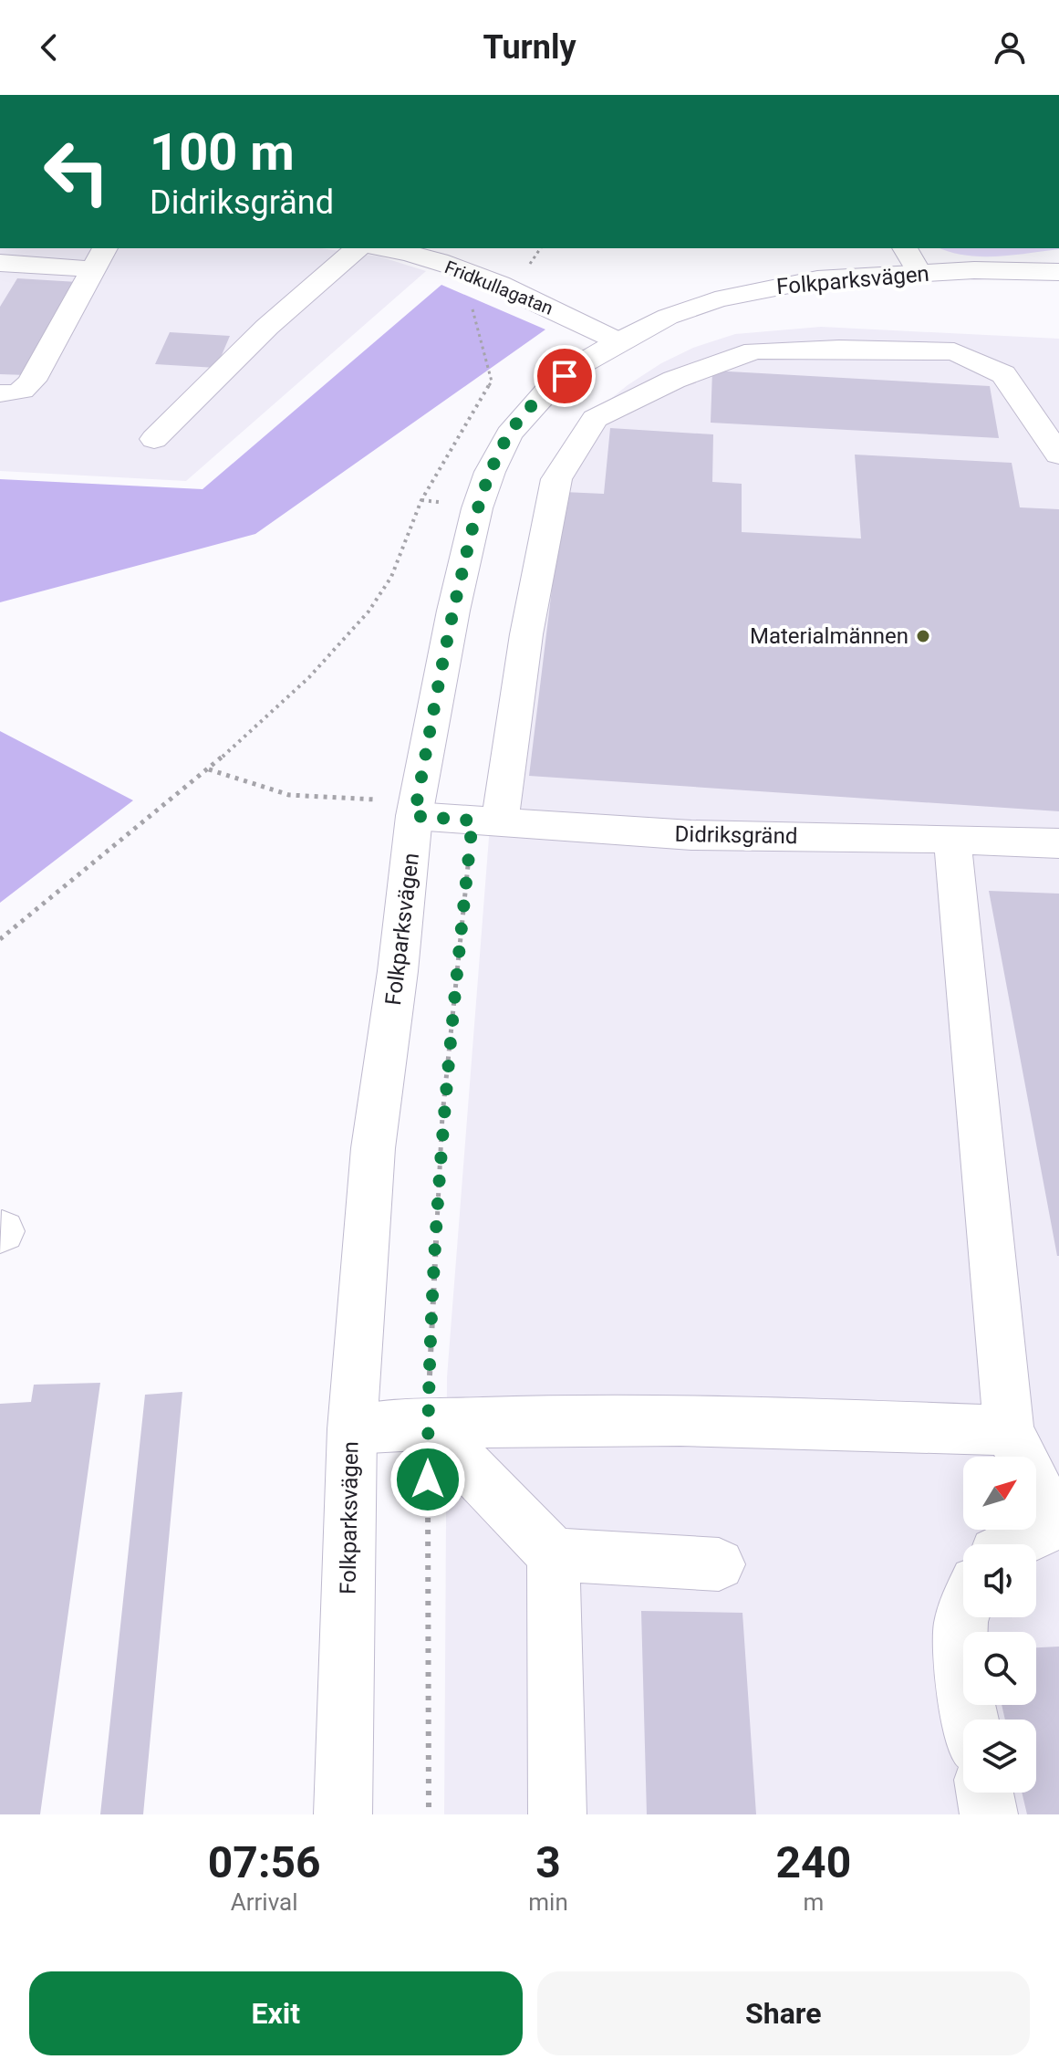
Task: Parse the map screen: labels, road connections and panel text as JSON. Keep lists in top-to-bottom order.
{
  "streets": {
    "main road": ["Folkparksvägen", "Fridkullagatan", "Didriksgränd"]
  },
  "crossings": [
    ["Folkparksvägen", "Fridkullagatan"],
    ["Folkparksvägen", "Didriksgränd"]
  ],
  "places": ["Materialmännen"],
  "north": "top right",
  "page": {
    "header": "Turnly",
    "turn": ["100 m", "Didriksgränd"],
    "eta": [
      "07:56",
      "Arrival",
      "3",
      "min",
      "240",
      "m"
    ],
    "buttons": ["Exit", "Share"]
  }
}
